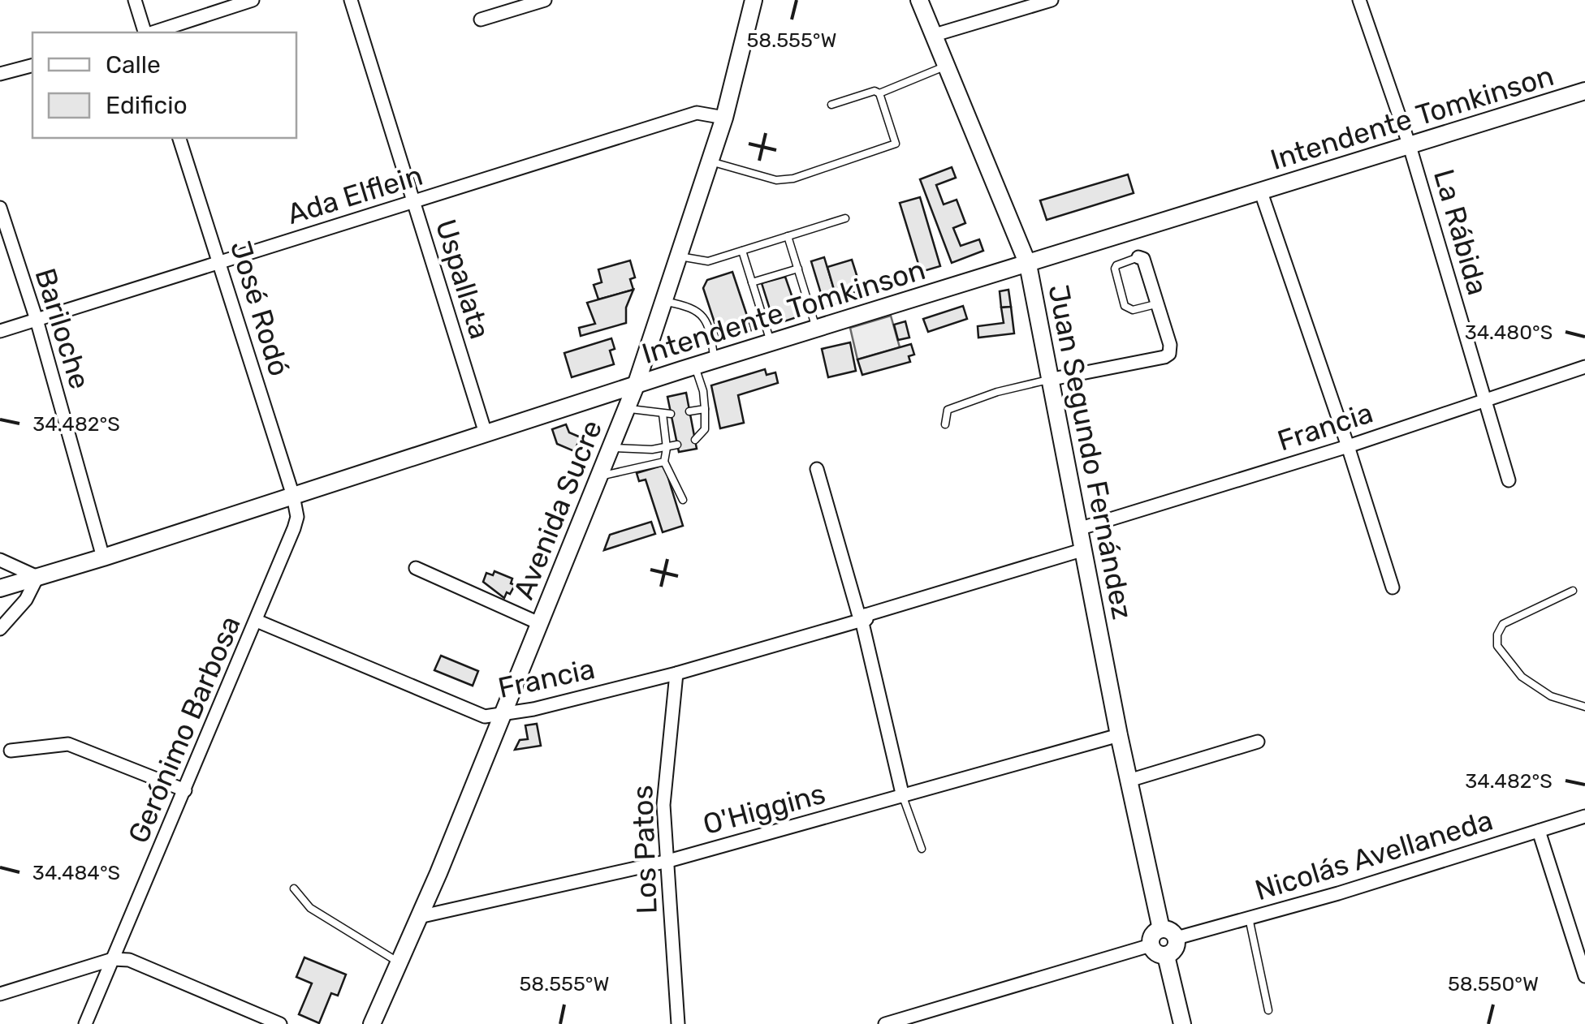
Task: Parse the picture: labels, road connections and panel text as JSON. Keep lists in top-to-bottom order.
{
  "streets": {
    "main road": ["Intendente Tomkinson", "Juan Segundo Fernández", "Avenida Sucre"],
    "street": [
      "Ada Elflein",
      "La Rábida",
      "Uspallata",
      "José Rodó",
      "Bariloche",
      "Francia",
      "Gerónimo Barbosa",
      "O'Higgins",
      "Los Patos",
      "Nicolás Avellaneda"
    ]
  },
  "crossings": [
    ["Intendente Tomkinson", "La Rábida"],
    ["Intendente Tomkinson", "Uspallata"],
    ["Intendente Tomkinson", "José Rodó"],
    ["Intendente Tomkinson", "Bariloche"],
    ["Intendente Tomkinson", "Juan Segundo Fernández"],
    ["Intendente Tomkinson", "Avenida Sucre"],
    ["Intendente Tomkinson", "Gerónimo Barbosa"],
    ["Ada Elflein", "Uspallata"],
    ["Ada Elflein", "José Rodó"],
    ["Ada Elflein", "Bariloche"],
    ["Ada Elflein", "Avenida Sucre"],
    ["La Rábida", "Francia"],
    ["José Rodó", "Gerónimo Barbosa"],
    ["Francia", "Juan Segundo Fernández"],
    ["Francia", "Avenida Sucre"],
    ["Francia", "Gerónimo Barbosa"],
    ["Francia", "Los Patos"],
    ["Juan Segundo Fernández", "O'Higgins"],
    ["Juan Segundo Fernández", "Nicolás Avellaneda"],
    ["Avenida Sucre", "O'Higgins"],
    ["O'Higgins", "Los Patos"]
  ],
  "legend": ["Calle", "Edificio"],
  "coordinates": [
    "58.555°W",
    "34.480°S",
    "34.482°S",
    "34.484°S",
    "58.550°W"
  ]
}
